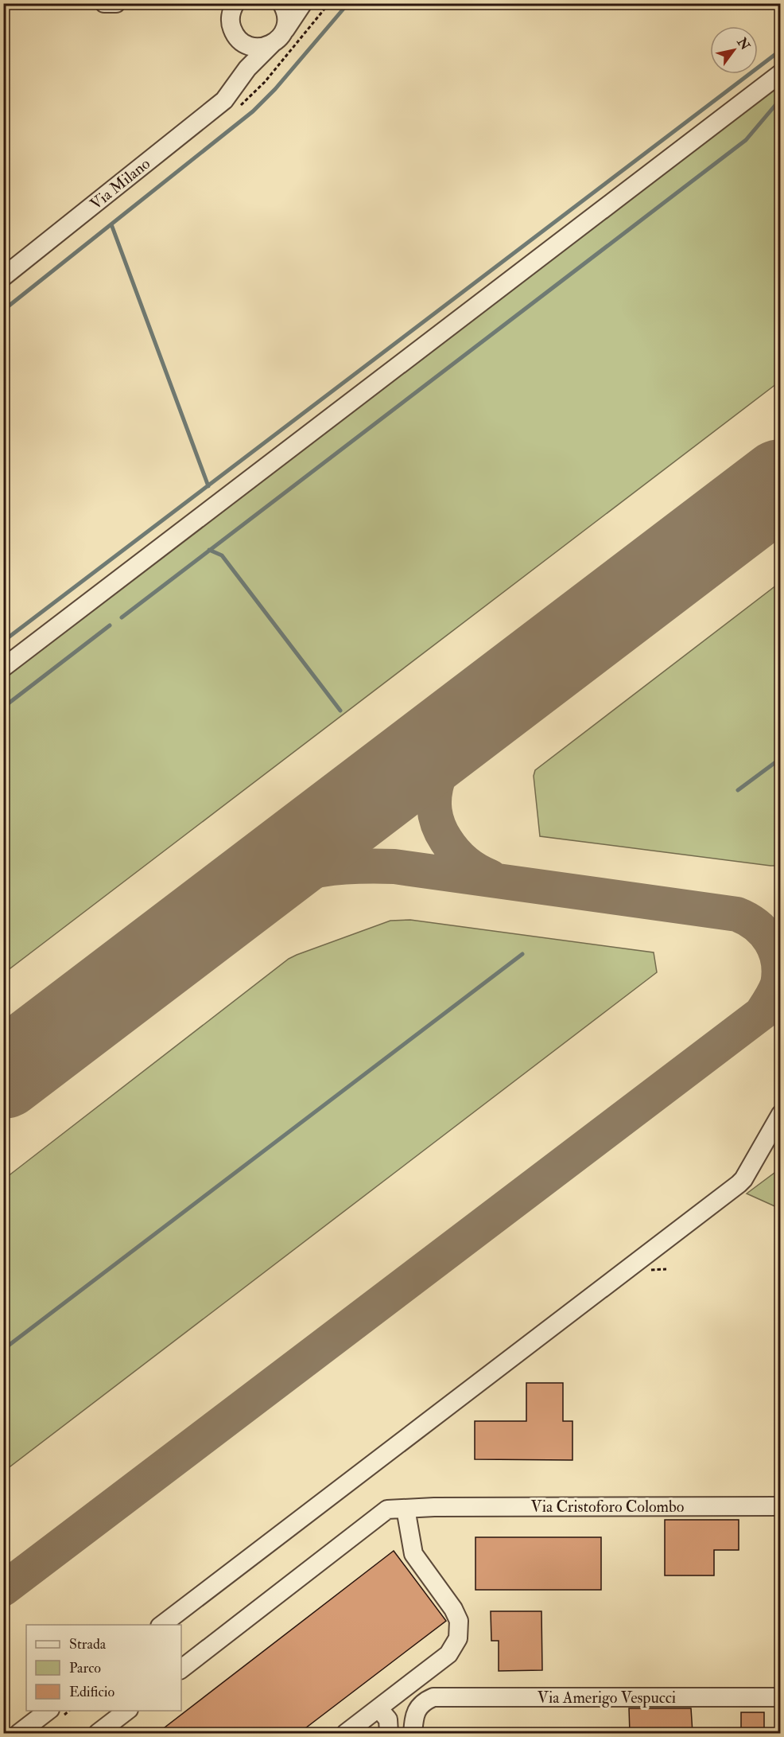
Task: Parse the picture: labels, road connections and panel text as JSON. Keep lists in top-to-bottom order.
{
  "streets": {
    "street": ["Via Milano", "Via Cristoforo Colombo", "Via Amerigo Vespucci"]
  },
  "legend": ["Strada", "Parco", "Edificio"],
  "north": "top right"
}
